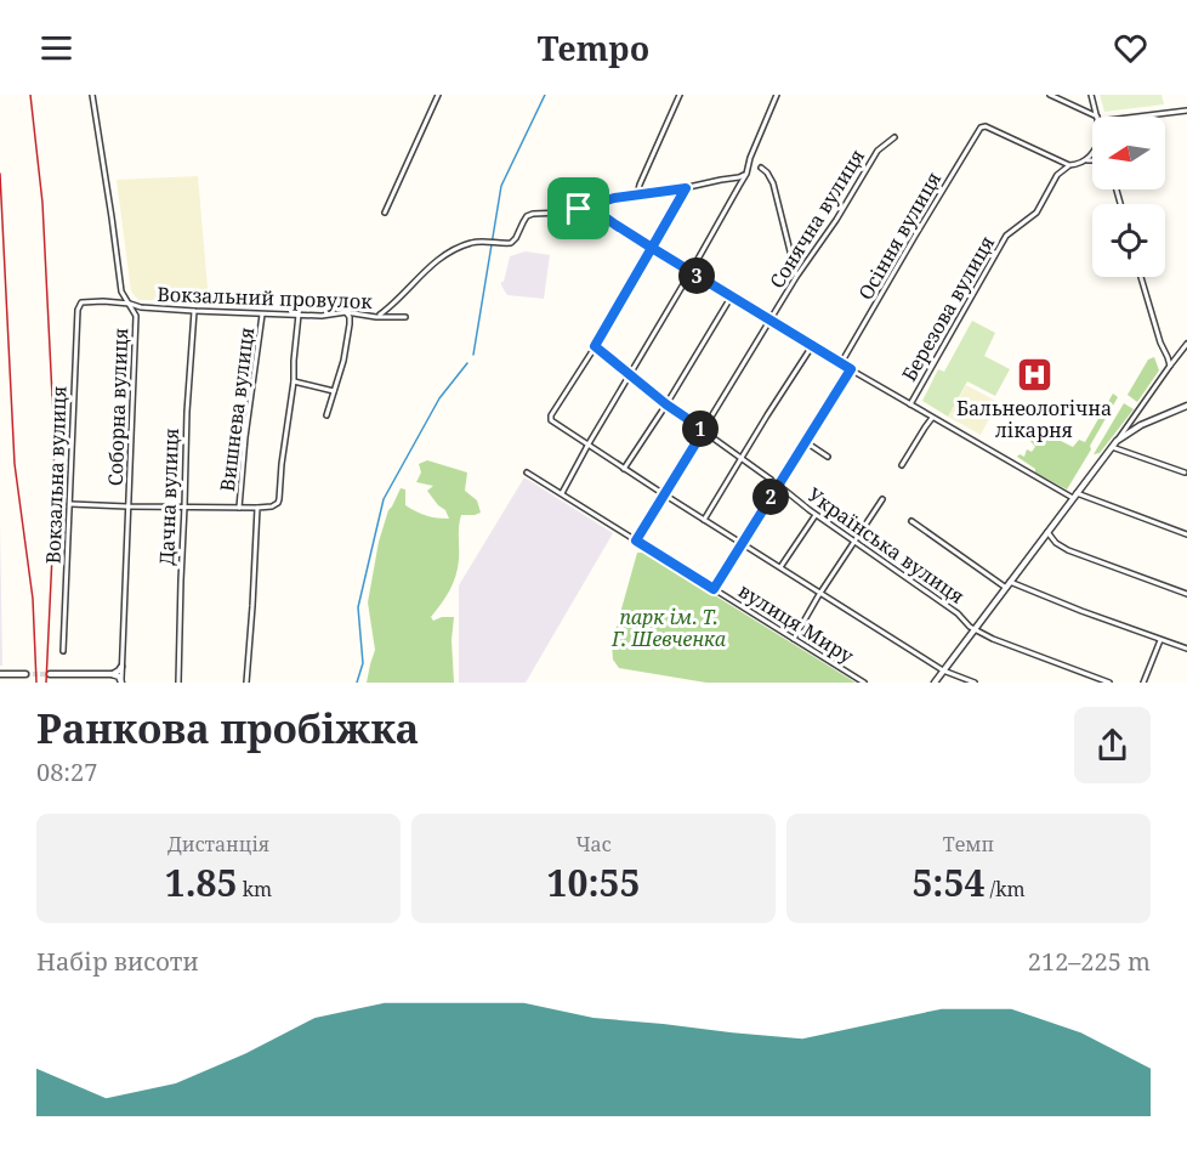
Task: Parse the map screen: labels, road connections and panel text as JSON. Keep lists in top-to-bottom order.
{
  "streets": {
    "street": [
      "Сонячна вулиця",
      "Осіння вулиця",
      "Вокзальний провулок",
      "Березова вулиця",
      "Соборна вулиця",
      "Вишнева вулиця",
      "Вокзальна вулиця",
      "Дачна вулиця",
      "Українська вулиця",
      "вулиця Миру"
    ]
  },
  "crossings": [
    ["Сонячна вулиця", "Українська вулиця"],
    ["Сонячна вулиця", "вулиця Миру"],
    ["Осіння вулиця", "Березова вулиця"],
    ["Вокзальний провулок", "Соборна вулиця"],
    ["Вокзальний провулок", "Вишнева вулиця"],
    ["Вокзальний провулок", "Вокзальна вулиця"],
    ["Вокзальний провулок", "Дачна вулиця"]
  ],
  "parks": ["парк ім. Т. Г. Шевченка"],
  "places": {
    "hospital": ["Бальнеологічна лікарня"]
  },
  "north": "left",
  "page": {
    "header": "Tempo",
    "pins": ["3", "1", "2"],
    "heading": ["Ранкова пробіжка", "08:27"],
    "stats": [
      ["Дистанція", "1.85 km"],
      ["Час", "10:55"],
      ["Темп", "5:54 /km"]
    ],
    "chart": ["Набір висоти", "212–225 m"]
  }
}
